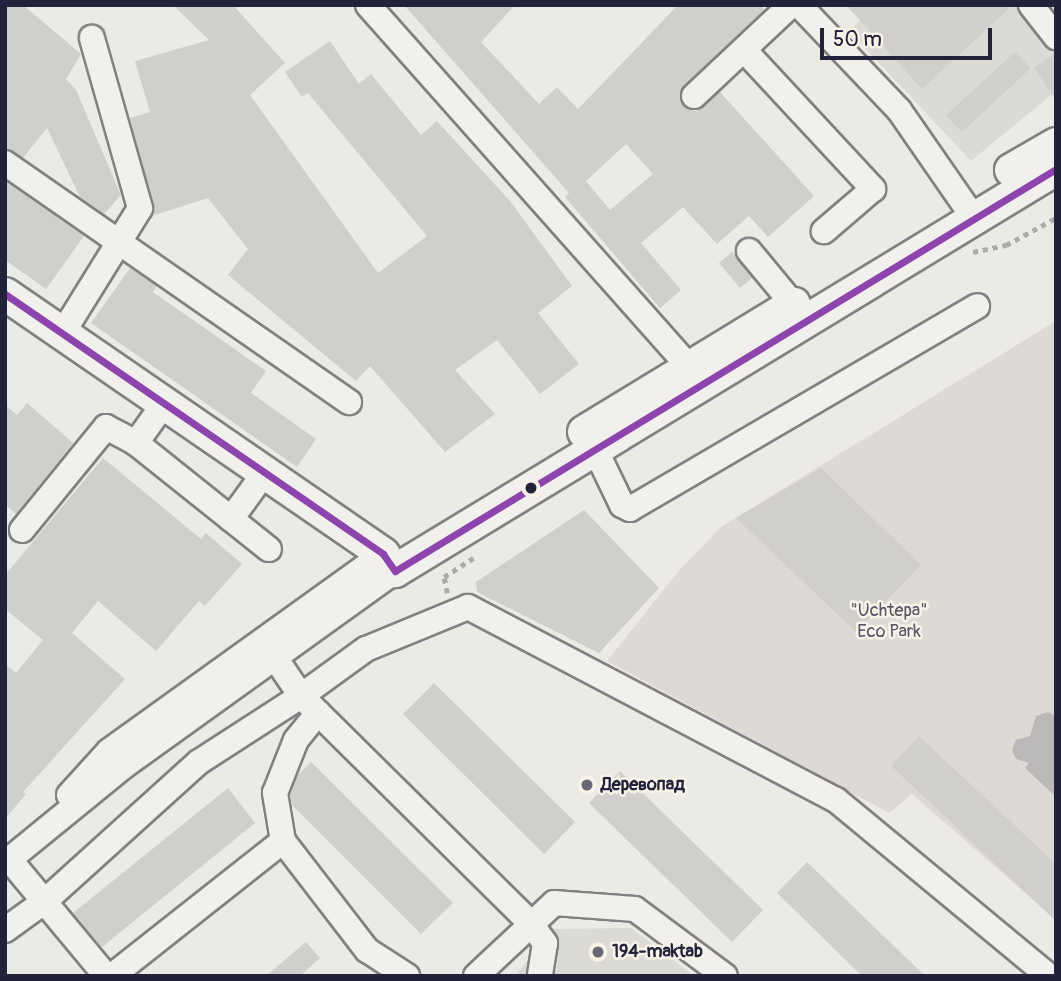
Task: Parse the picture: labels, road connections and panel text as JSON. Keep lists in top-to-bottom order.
{
  "parks": ["\"Uchtepa\" Eco Park"],
  "places": ["Деревопад", "194-maktab"],
  "scale_bar": "50 m"
}
